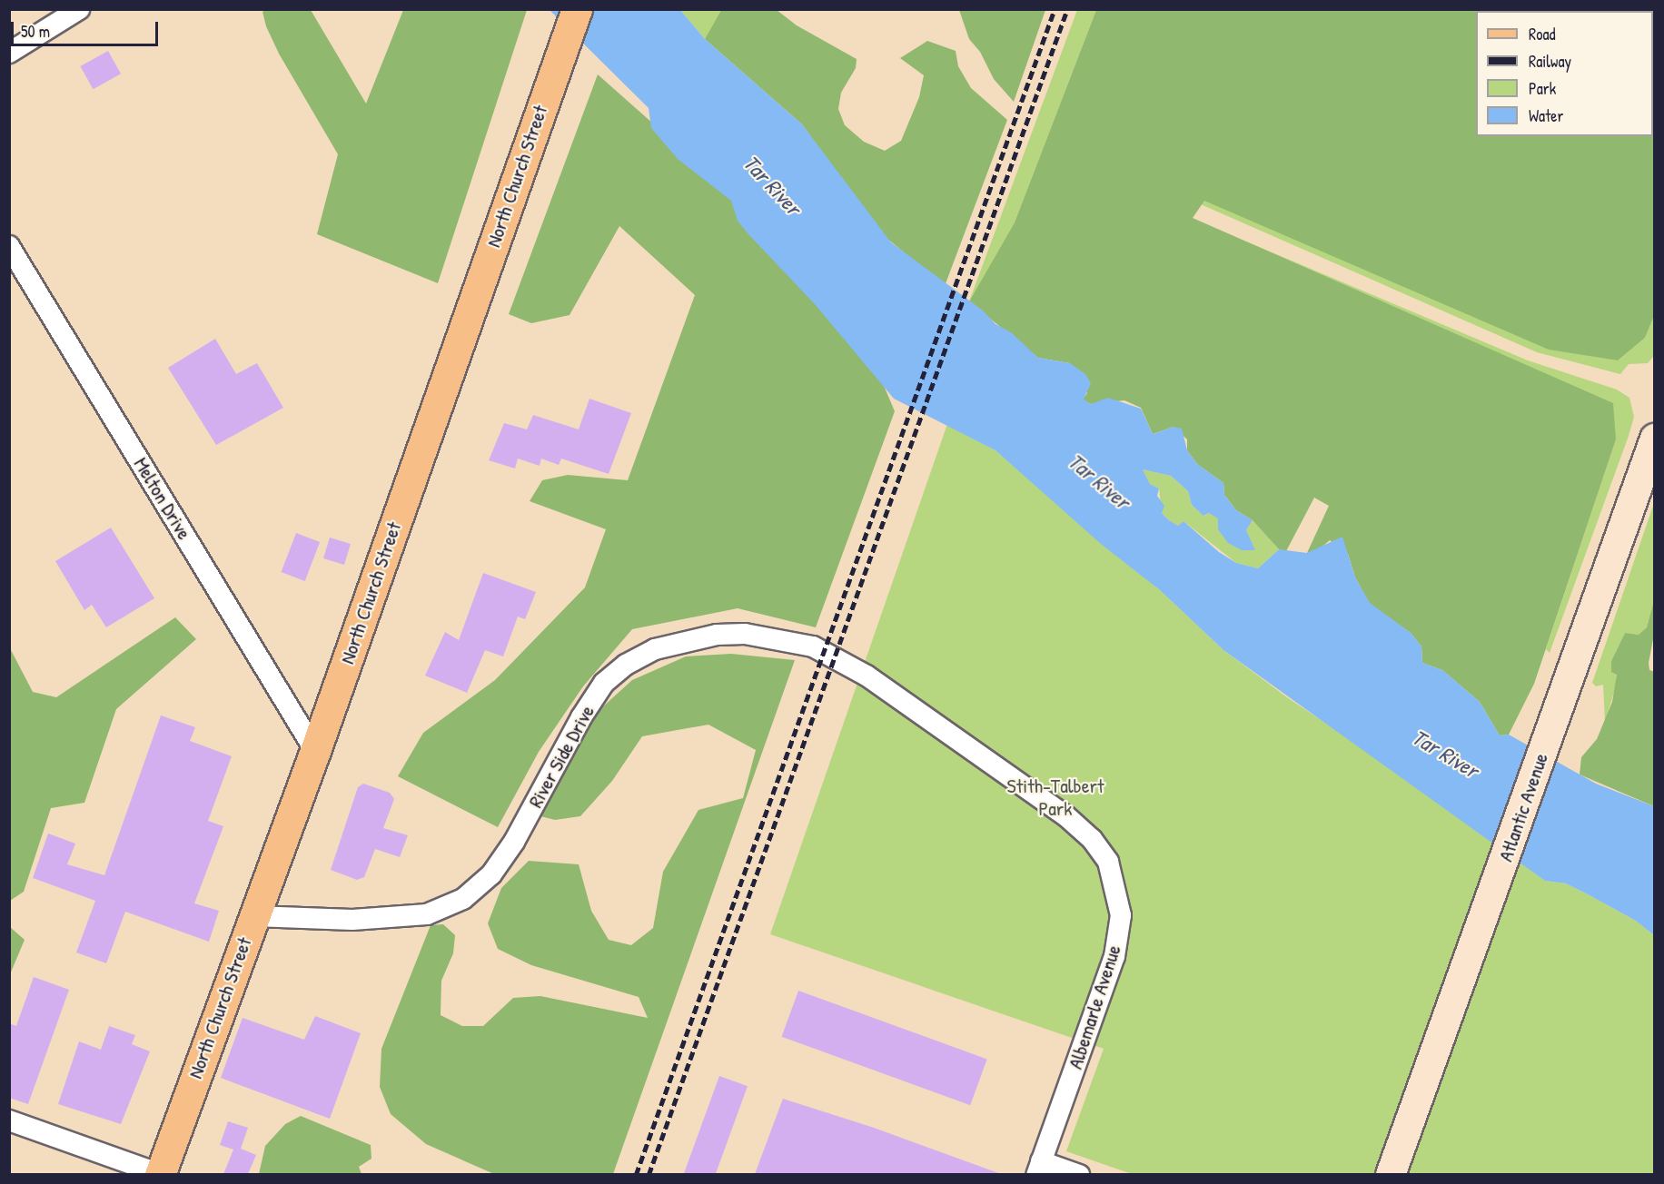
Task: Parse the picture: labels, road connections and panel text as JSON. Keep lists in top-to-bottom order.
{
  "streets": {
    "main road": ["North Church Street", "Atlantic Avenue"],
    "street": ["Melton Drive", "River Side Drive", "Albemarle Avenue"]
  },
  "crossings": [
    ["North Church Street", "Melton Drive"],
    ["North Church Street", "River Side Drive"],
    ["River Side Drive", "Albemarle Avenue"]
  ],
  "water": ["Tar River"],
  "parks": ["Stith-Talbert Park"],
  "legend": [
    "Road",
    "Railway",
    "Park",
    "Water"
  ],
  "scale_bar": "50 m"
}
